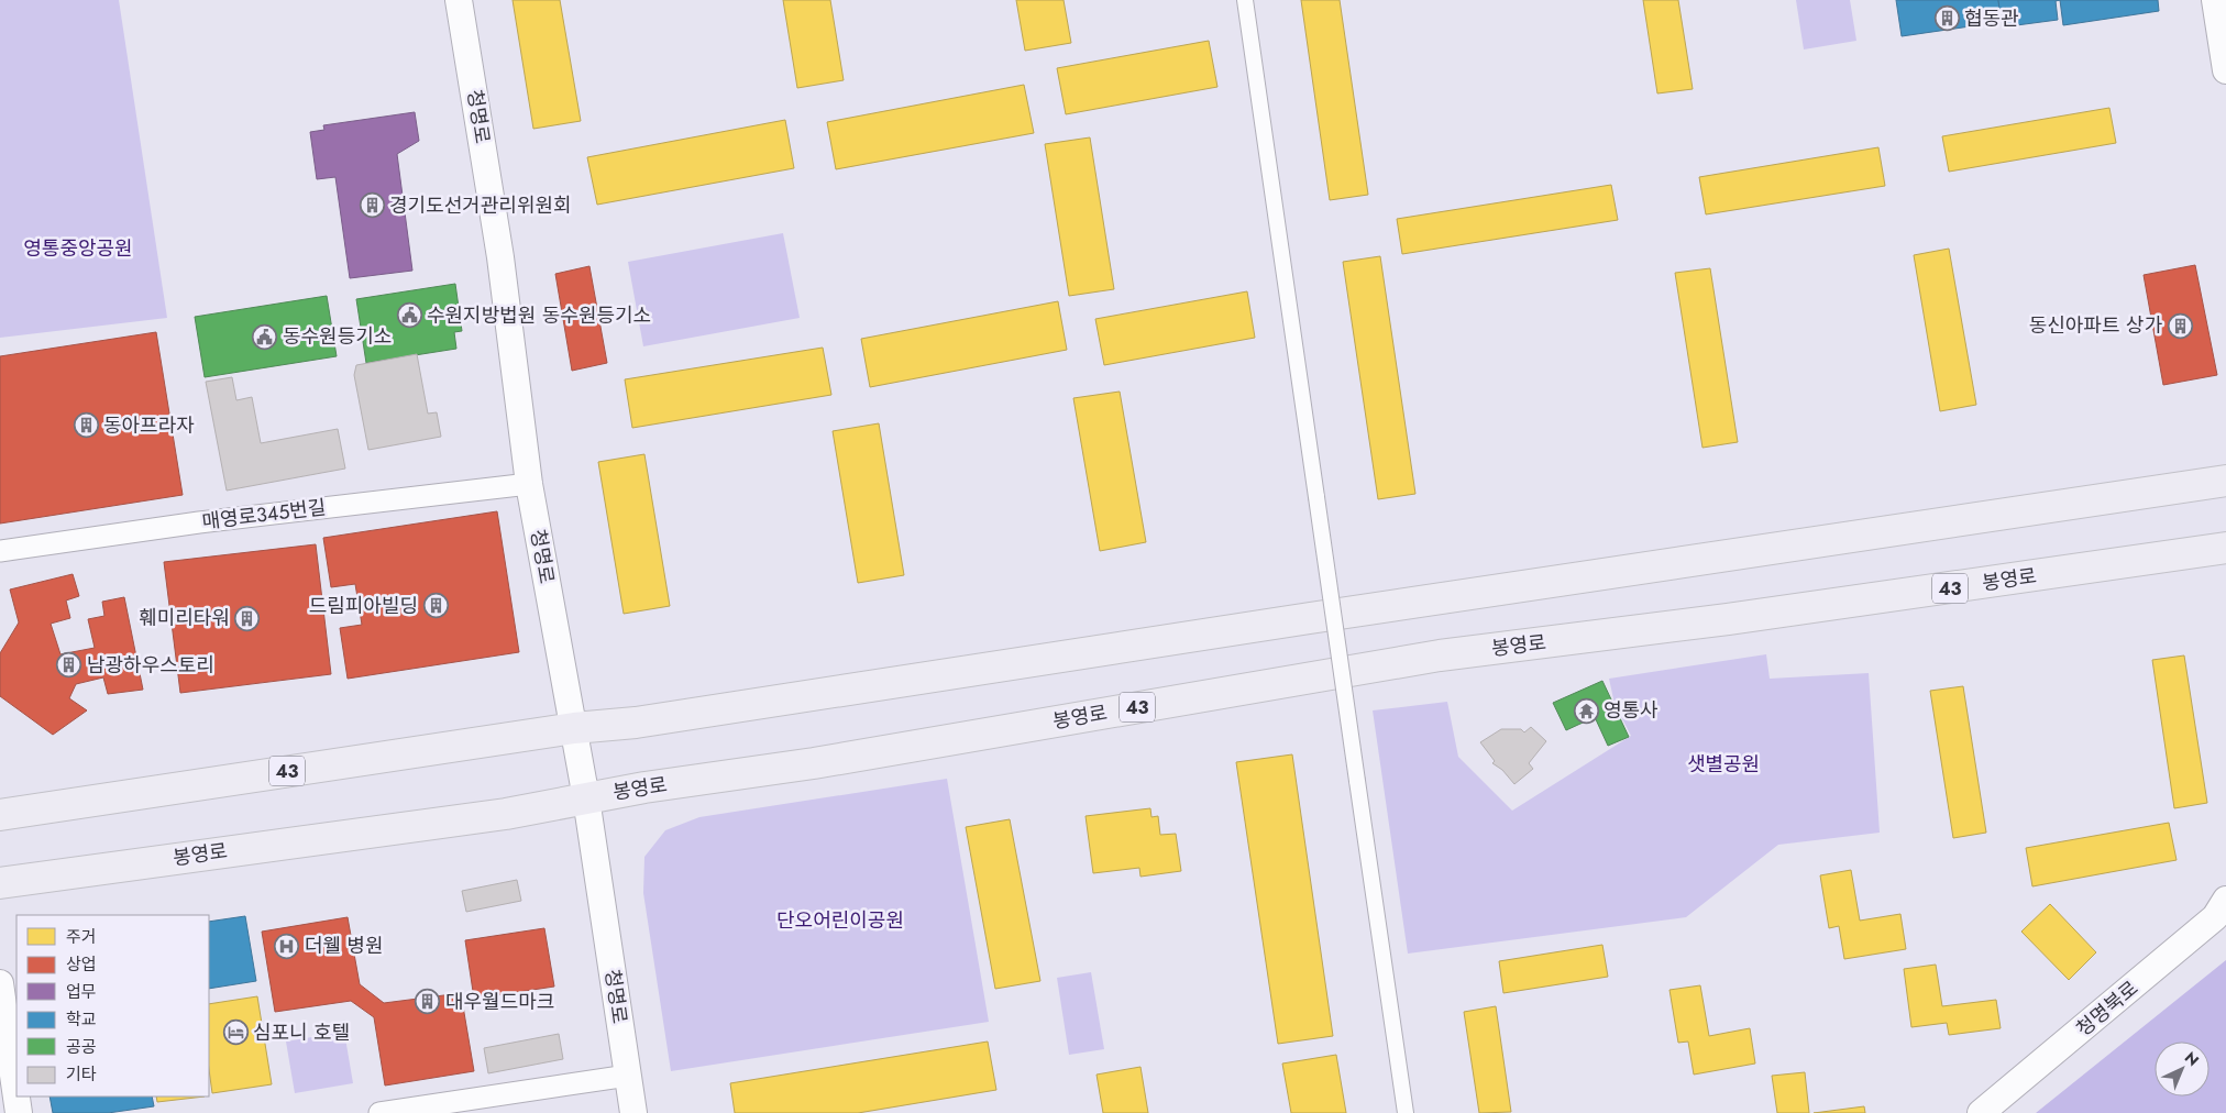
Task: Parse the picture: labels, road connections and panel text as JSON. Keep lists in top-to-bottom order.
{
  "streets": {
    "main road": ["봉영로", "43"],
    "street": ["청명로", "매영로345번길", "청명북로"]
  },
  "crossings": [
    ["청명로", "매영로345번길"],
    ["청명로", "봉영로"],
    ["청명로", "43"]
  ],
  "parks": ["영통중앙공원", "샛별공원", "단오어린이공원"],
  "places": {
    "building": [
      "협동관",
      "경기도선거관리위원회",
      "동신아파트 상가",
      "동아프라자",
      "드림피아빌딩",
      "훼미리타워",
      "남광하우스토리",
      "대우월드마크"
    ],
    "public building": ["수원지방법원 동수원등기소", "동수원등기소"],
    "temple": ["영통사"],
    "hospital": ["더웰 병원"],
    "hotel": ["심포니 호텔"]
  },
  "legend": [
    "주거",
    "상업",
    "업무",
    "학교",
    "공공",
    "기타"
  ],
  "north": "top right"
}
